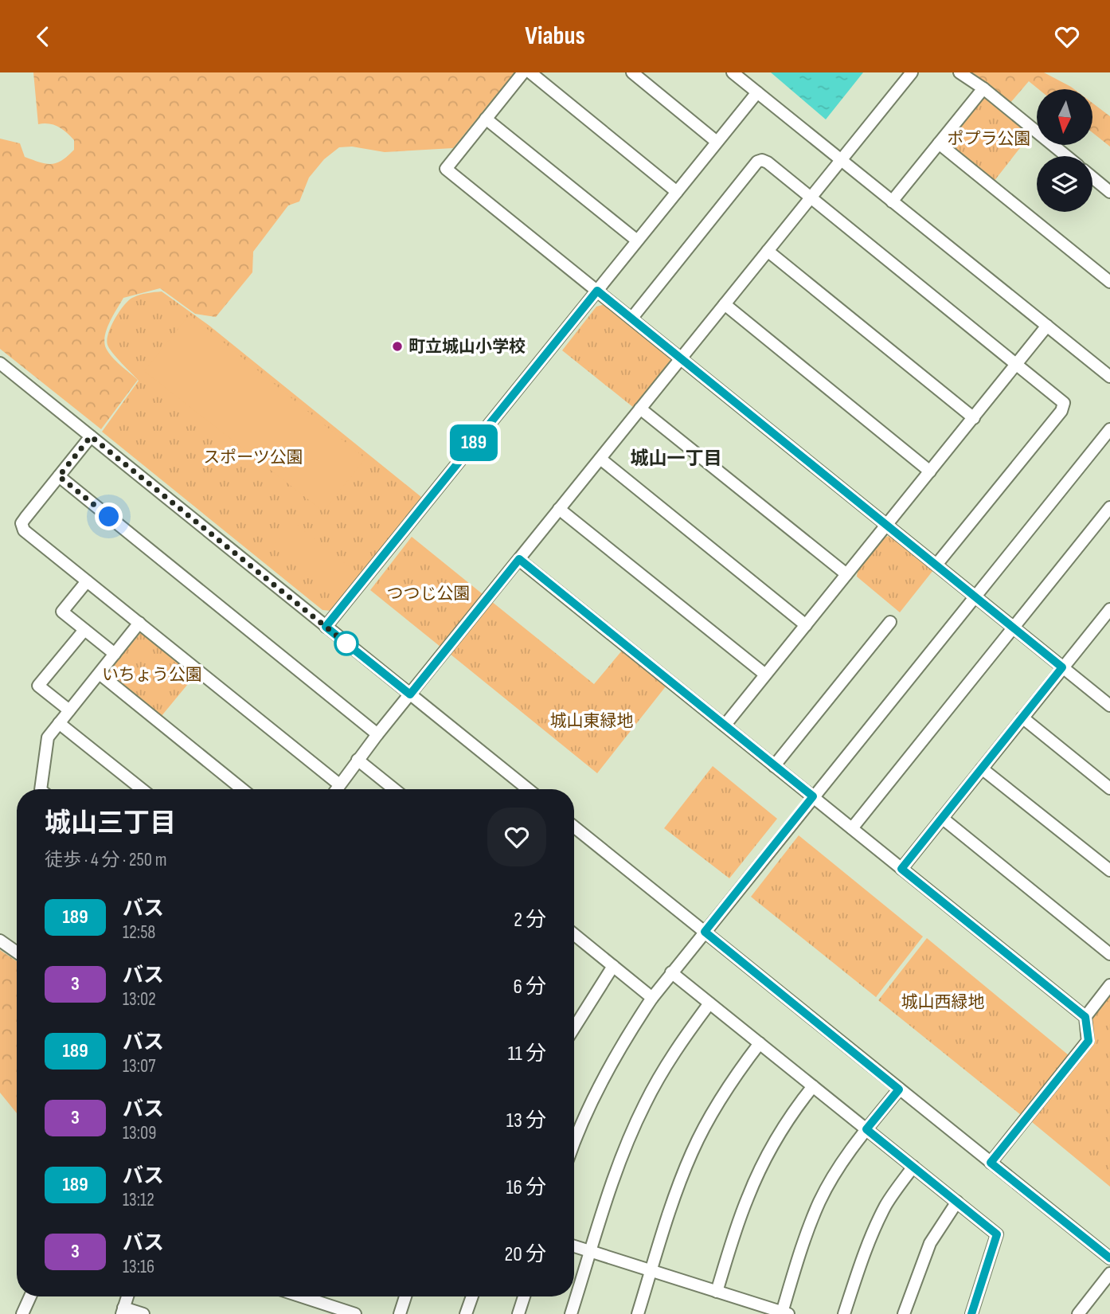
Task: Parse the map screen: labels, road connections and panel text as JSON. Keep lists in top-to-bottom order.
{
  "districts": ["城山一丁目"],
  "parks": [
    "ポプラ公園",
    "スポーツ公園",
    "つつじ公園",
    "いちょう公園",
    "城山東緑地",
    "城山西緑地"
  ],
  "places": ["町立城山小学校"],
  "lines": ["bus line 189"],
  "north": "bottom",
  "page": {
    "header": "Viabus",
    "on_map": "189",
    "heading": ["城山三丁目", "徒歩 · 4 分 · 250 m"],
    "list": [
      {
        "mark": "189",
        "name": "バス",
        "note": "12:58",
        "value": "2 分"
      },
      {
        "mark": "3",
        "name": "バス",
        "note": "13:02",
        "value": "6 分"
      },
      {
        "mark": "189",
        "name": "バス",
        "note": "13:07",
        "value": "11 分"
      },
      {
        "mark": "3",
        "name": "バス",
        "note": "13:09",
        "value": "13 分"
      },
      {
        "mark": "189",
        "name": "バス",
        "note": "13:12",
        "value": "16 分"
      },
      {
        "mark": "3",
        "name": "バス",
        "note": "13:16",
        "value": "20 分"
      }
    ]
  }
}
